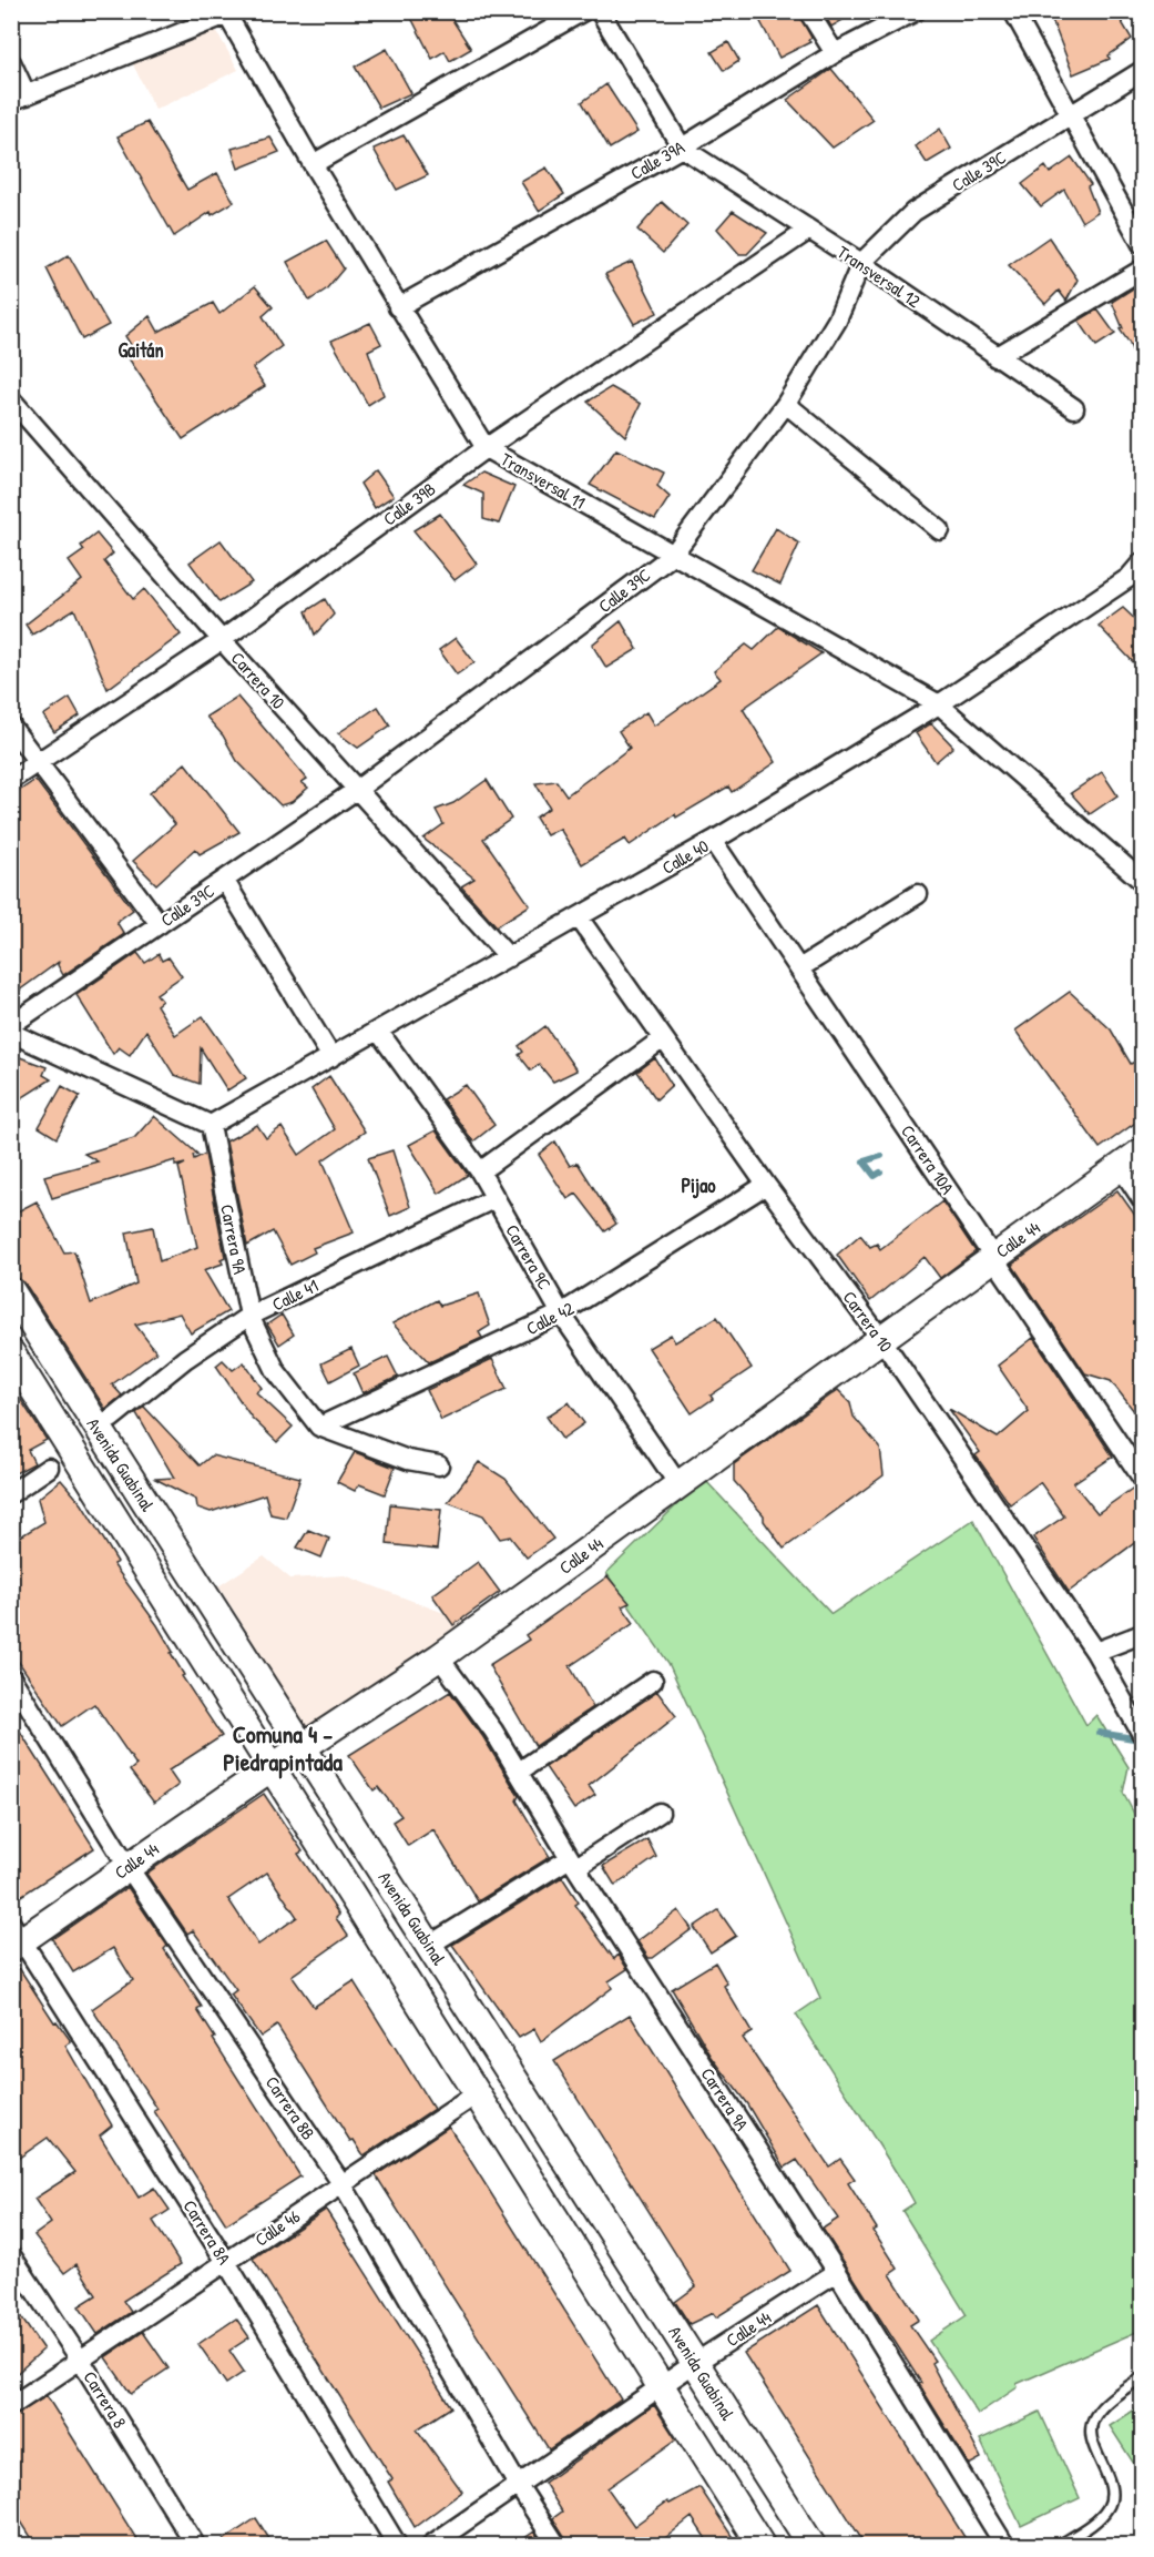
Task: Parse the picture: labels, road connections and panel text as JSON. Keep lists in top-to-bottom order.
{
  "streets": {
    "main road": ["Calle 44", "Avenida Guabinal"],
    "street": [
      "Calle 39A",
      "Calle 39C",
      "Transversal 12",
      "Transversal 11",
      "Calle 39B",
      "Carrera 10",
      "Calle 40",
      "Carrera 10A",
      "Carrera 9A",
      "Carrera 9C",
      "Calle 41",
      "Calle 42",
      "Carrera 8B",
      "Calle 46",
      "Carrera 8A",
      "Carrera 8"
    ]
  },
  "crossings": [
    ["Calle 39A", "Transversal 12"],
    ["Calle 39A", "Transversal 11"],
    ["Calle 39C", "Transversal 12"],
    ["Calle 39C", "Transversal 11"],
    ["Calle 39C", "Carrera 10"],
    ["Transversal 12", "Calle 39B"],
    ["Transversal 11", "Calle 39B"],
    ["Transversal 11", "Calle 40"],
    ["Calle 39B", "Carrera 10"],
    ["Carrera 10", "Calle 40"],
    ["Carrera 10", "Calle 44"],
    ["Carrera 10", "Calle 42"],
    ["Calle 40", "Carrera 10A"],
    ["Calle 40", "Carrera 9A"],
    ["Calle 40", "Carrera 9C"],
    ["Carrera 10A", "Calle 44"],
    ["Carrera 9A", "Calle 44"],
    ["Carrera 9A", "Calle 41"],
    ["Carrera 9A", "Calle 42"],
    ["Calle 44", "Carrera 9C"],
    ["Calle 44", "Avenida Guabinal"],
    ["Calle 44", "Carrera 8B"],
    ["Calle 44", "Carrera 8A"],
    ["Carrera 9C", "Calle 41"],
    ["Carrera 9C", "Calle 42"],
    ["Avenida Guabinal", "Calle 46"],
    ["Carrera 8B", "Calle 46"],
    ["Calle 46", "Carrera 8A"],
    ["Calle 46", "Carrera 8"]
  ],
  "districts": ["Gaitán", "Pijao", "Comuna 4 - Piedrapintada"]
}
